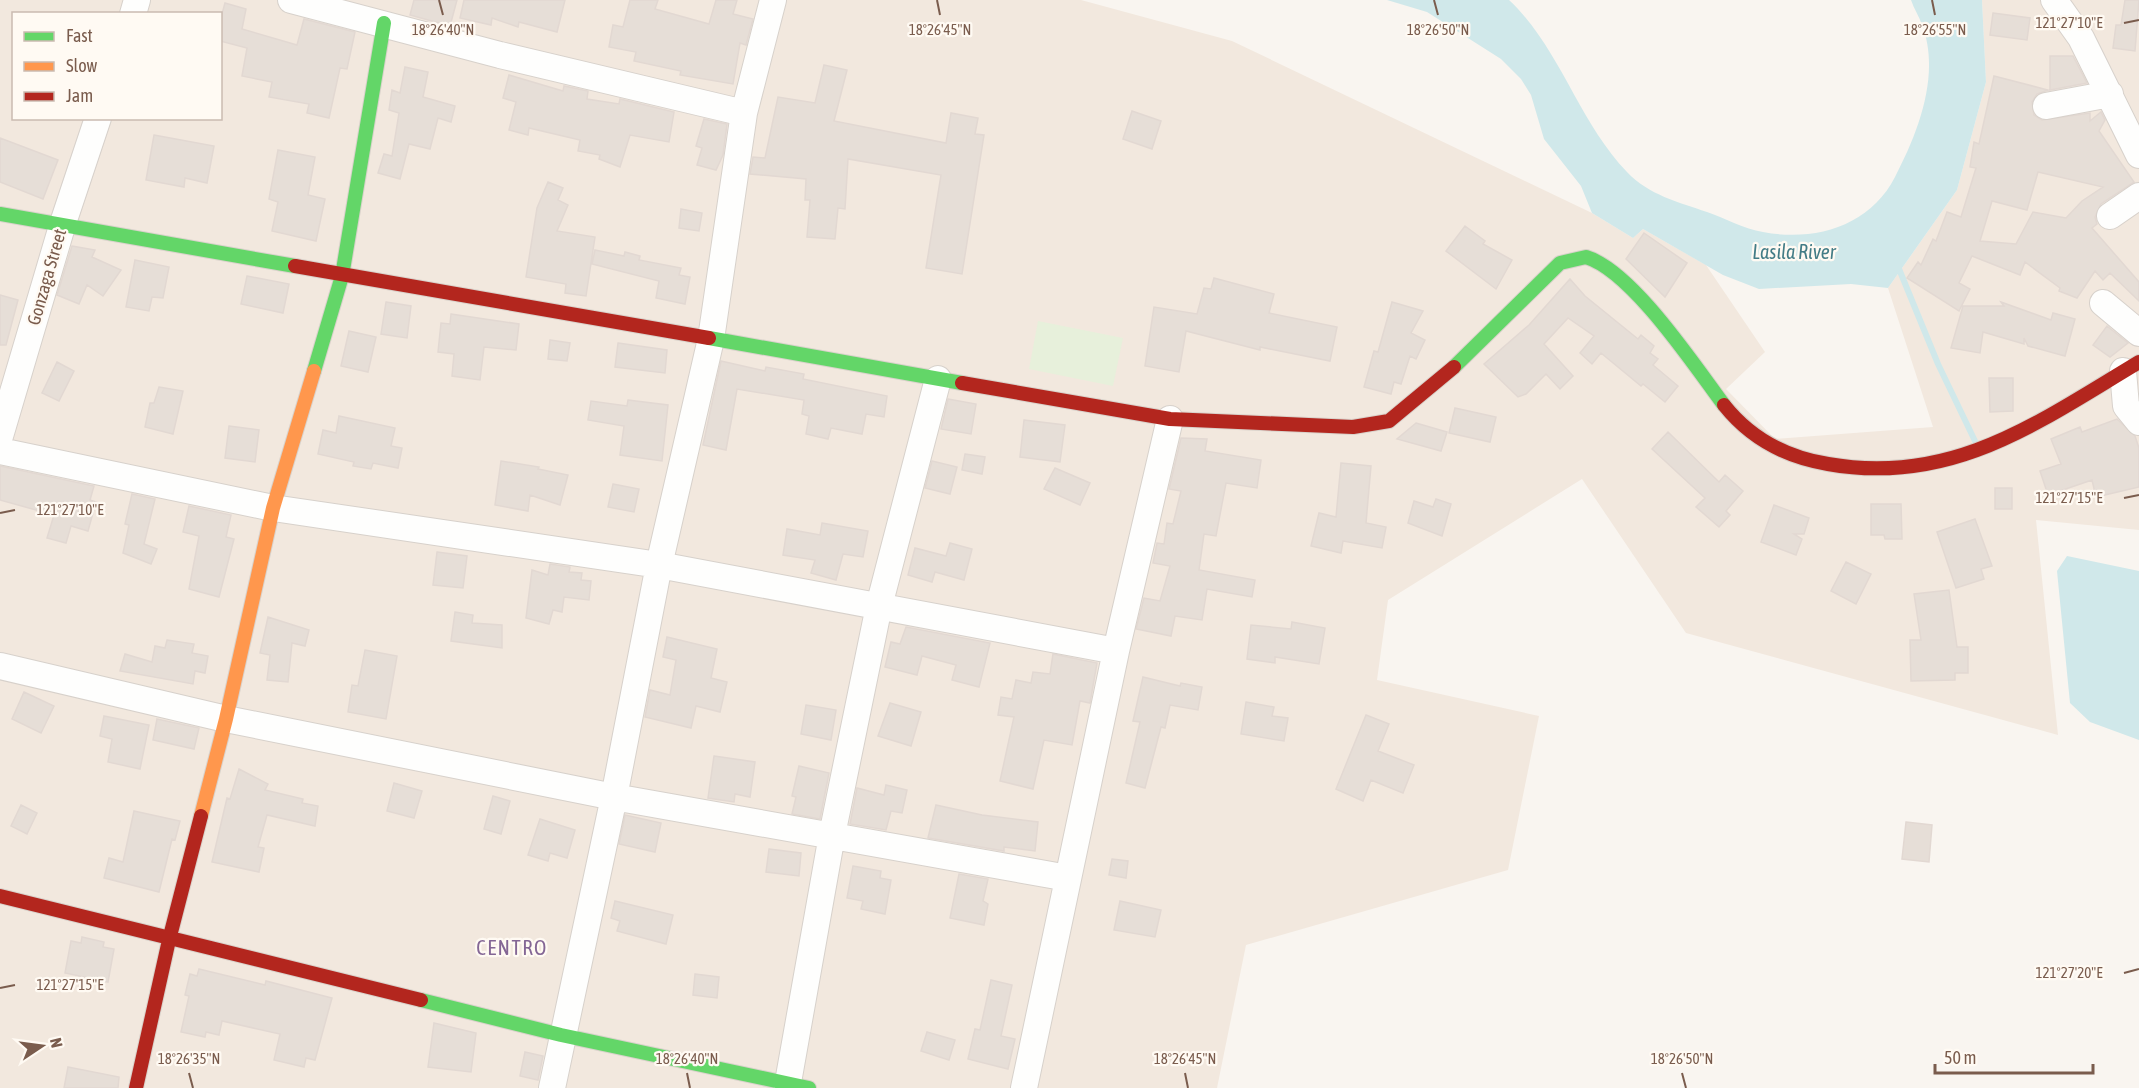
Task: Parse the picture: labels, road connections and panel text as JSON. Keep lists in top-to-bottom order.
{
  "streets": {
    "street": ["Gonzaga Street"]
  },
  "districts": ["CENTRO"],
  "water": ["Lasila River"],
  "legend": ["Fast", "Slow", "Jam"],
  "scale_bar": "50 m",
  "north": "right",
  "coordinates": [
    "121°27'10\"E",
    "18°26'40\"N",
    "18°26'45\"N",
    "18°26'50\"N",
    "18°26'55\"N",
    "121°27'15\"E",
    "121°27'20\"E",
    "18°26'35\"N"
  ]
}
